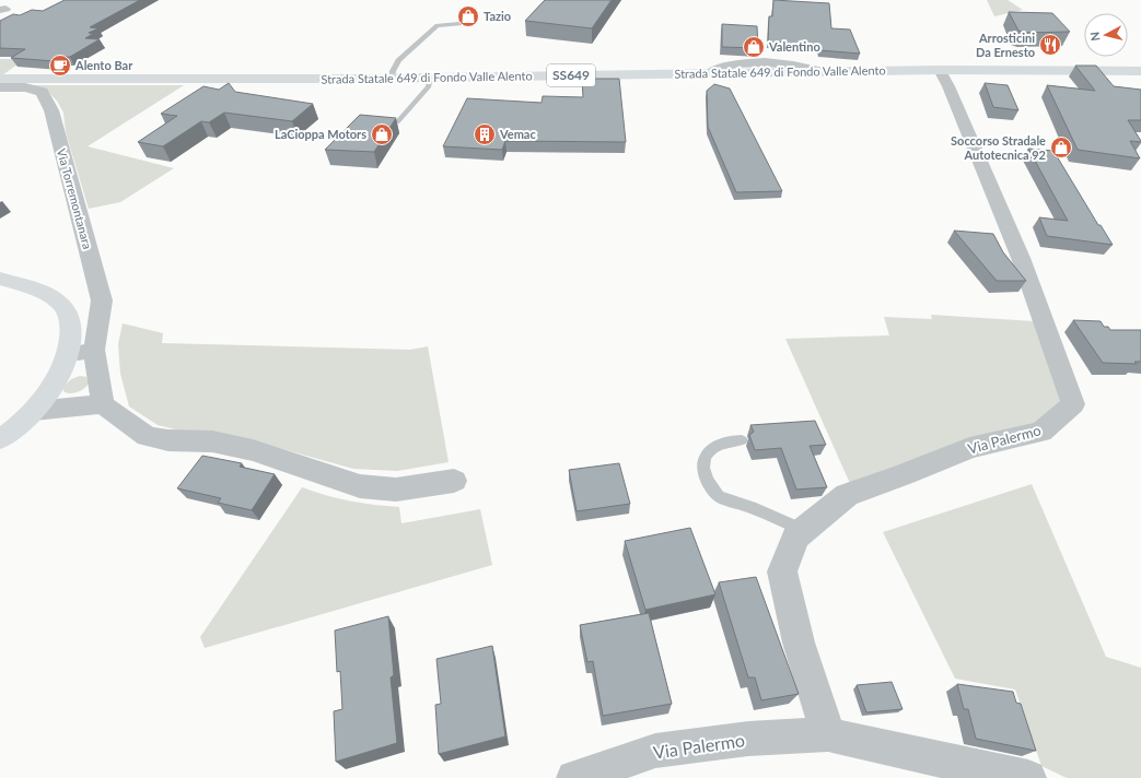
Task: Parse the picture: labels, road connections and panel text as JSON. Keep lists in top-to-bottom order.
{
  "streets": {
    "main road": ["Strada Statale 649 di Fondo Valle Alento", "SS649"],
    "street": ["Via Torremontanara", "Via Palermo"]
  },
  "crossings": [
    ["Strada Statale 649 di Fondo Valle Alento", "Via Palermo"]
  ],
  "places": {
    "shop": [
      "Tazio",
      "Valentino",
      "LaCioppa Motors",
      "Soccorso Stradale Autotecnica 92"
    ],
    "restaurant": ["Arrosticini Da Ernesto"],
    "cafe": ["Alento Bar"],
    "building": ["Vemac"]
  },
  "north": "left"
}
